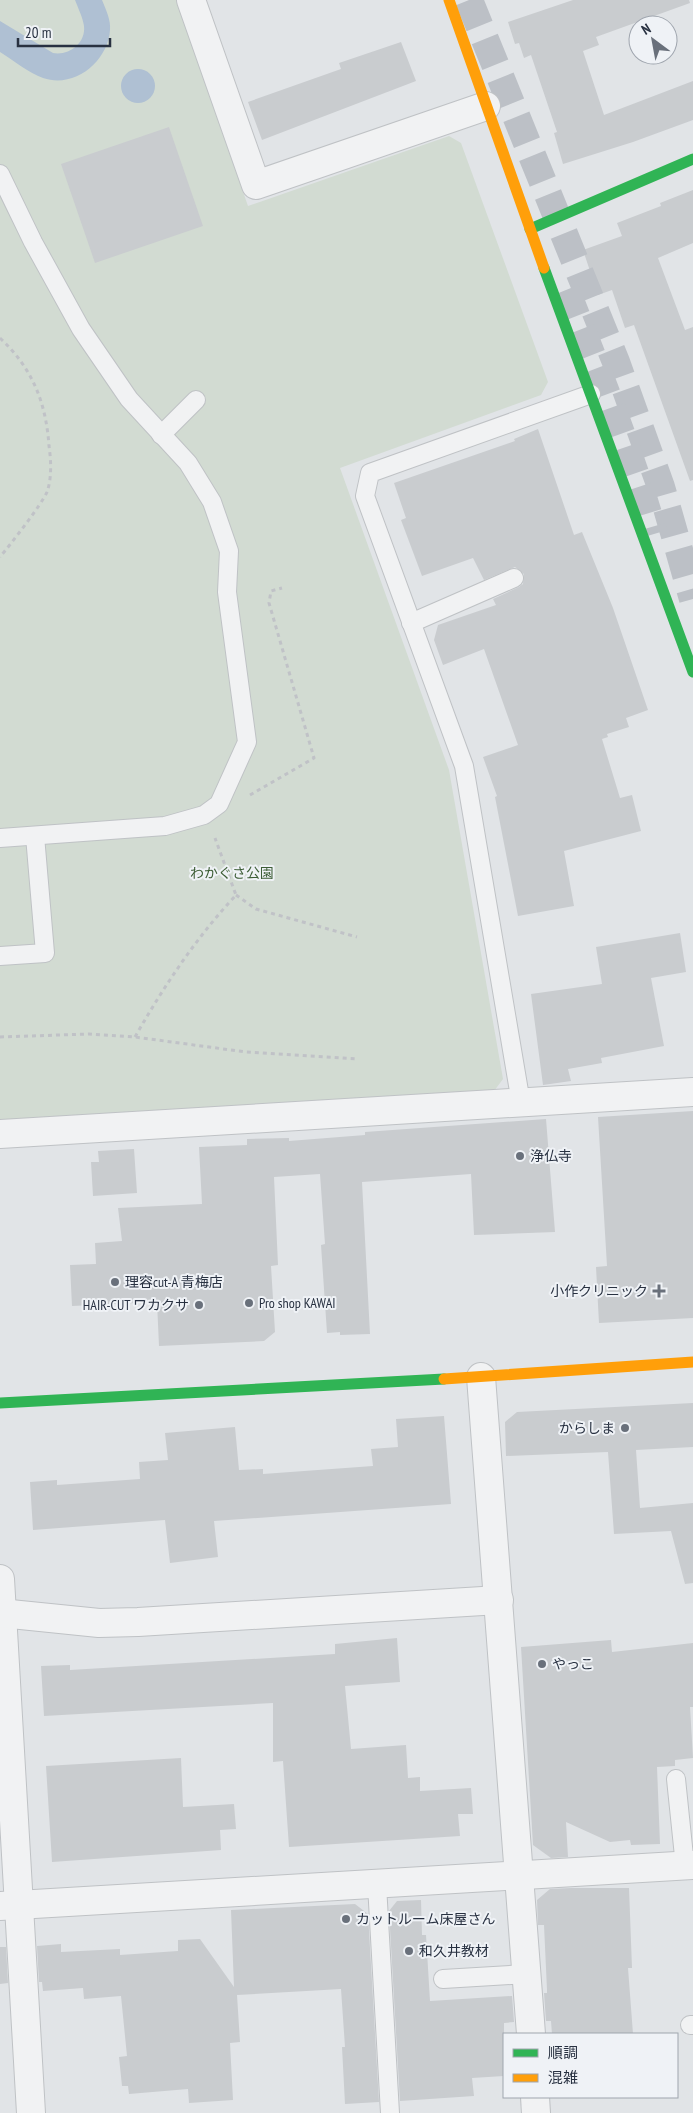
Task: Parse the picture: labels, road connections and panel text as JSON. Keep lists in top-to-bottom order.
{
  "parks": ["わかぐさ公園"],
  "places": {
    "other": [
      "浄仏寺",
      "理容cut-A 青梅店",
      "Pro shop KAWAI",
      "HAIR-CUT ワカクサ",
      "からしま",
      "やっこ",
      "カットルーム床屋さん",
      "和久井教材"
    ],
    "health": ["小作クリニック"]
  },
  "legend": ["順調", "混雑"],
  "scale_bar": "20 m",
  "north": "top left"
}
